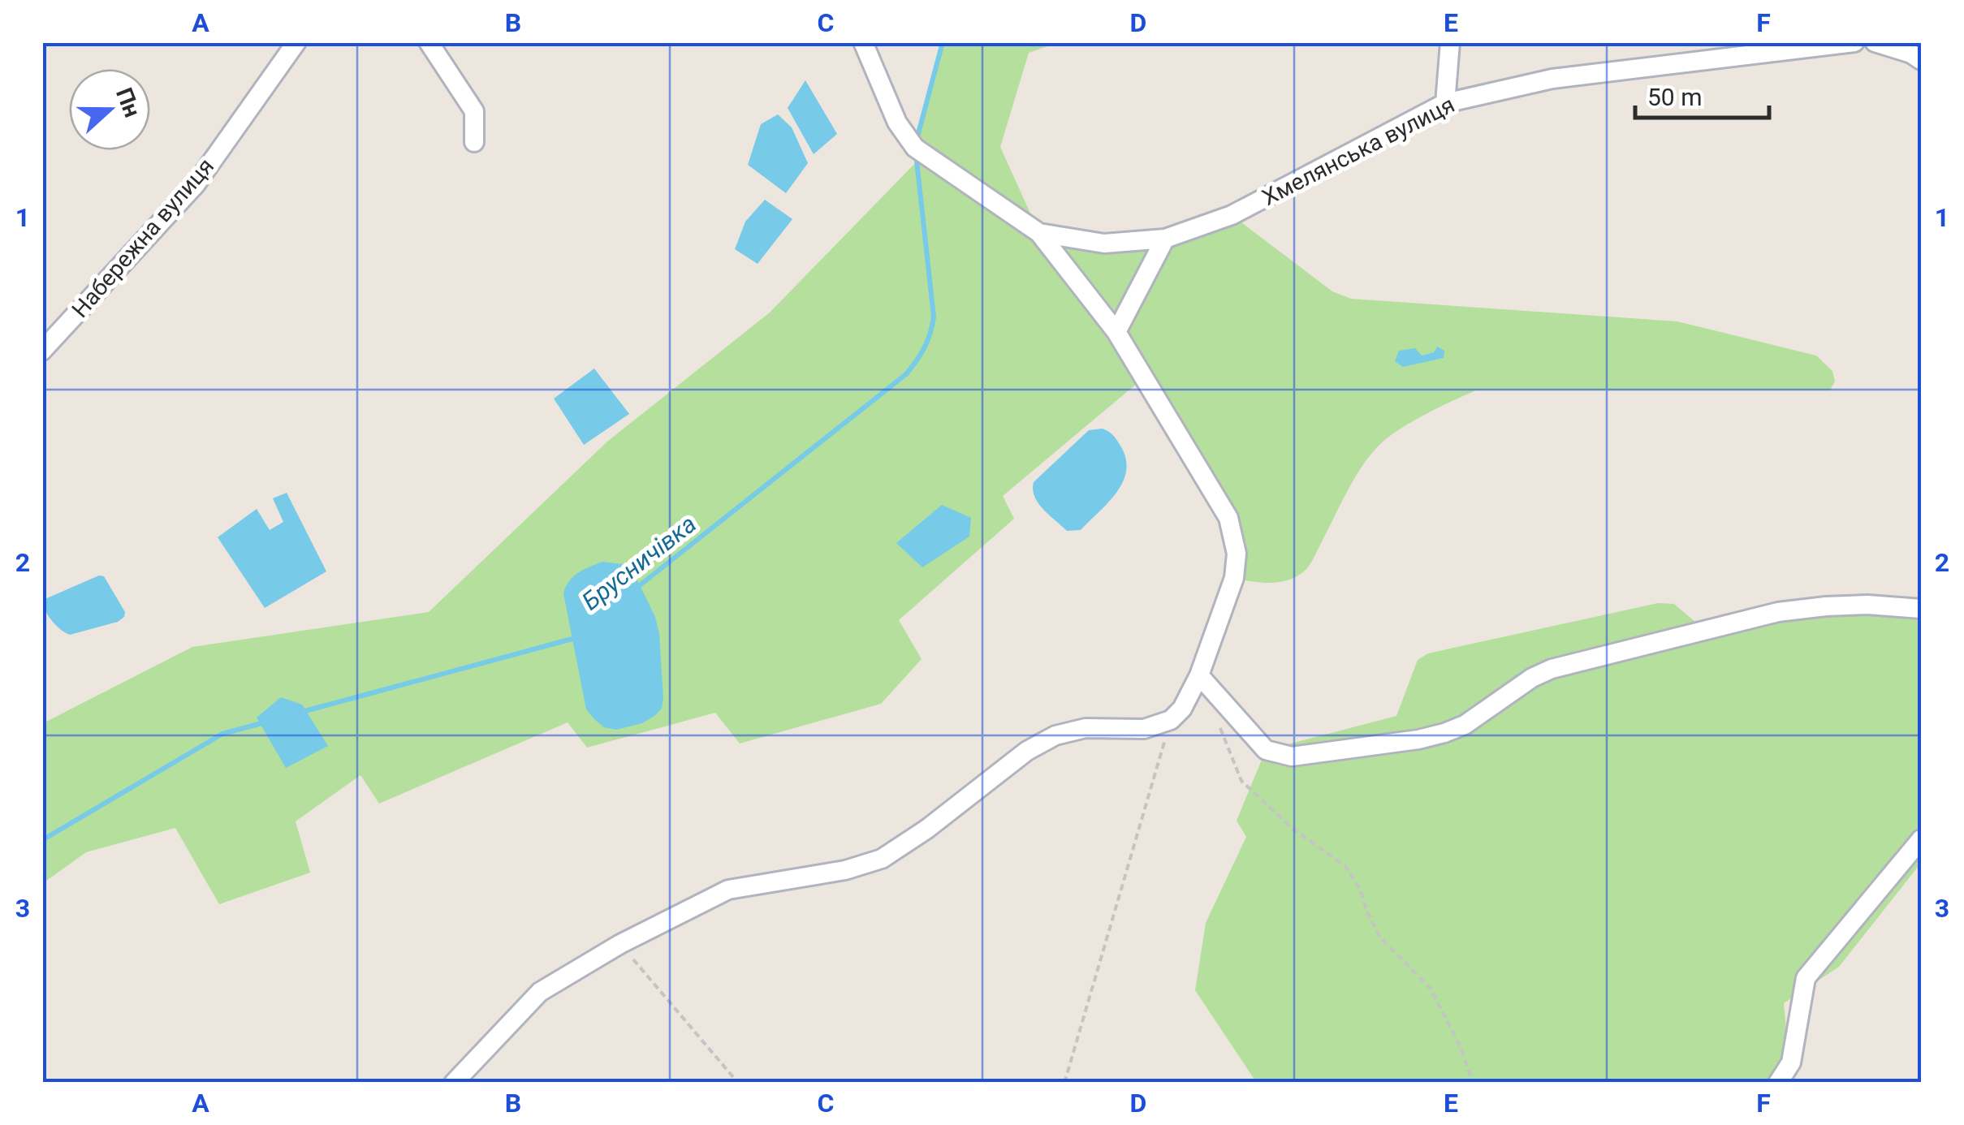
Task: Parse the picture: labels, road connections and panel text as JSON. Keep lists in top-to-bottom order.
{
  "streets": {
    "street": ["Хмелянська вулиця", "Набережна вулиця"]
  },
  "water": ["Брусничівка"],
  "scale_bar": "50 m",
  "north": "right",
  "grid": {
    "columns": [
      "A",
      "B",
      "C",
      "D",
      "E",
      "F"
    ],
    "rows": ["1", "2", "3"]
  }
}
